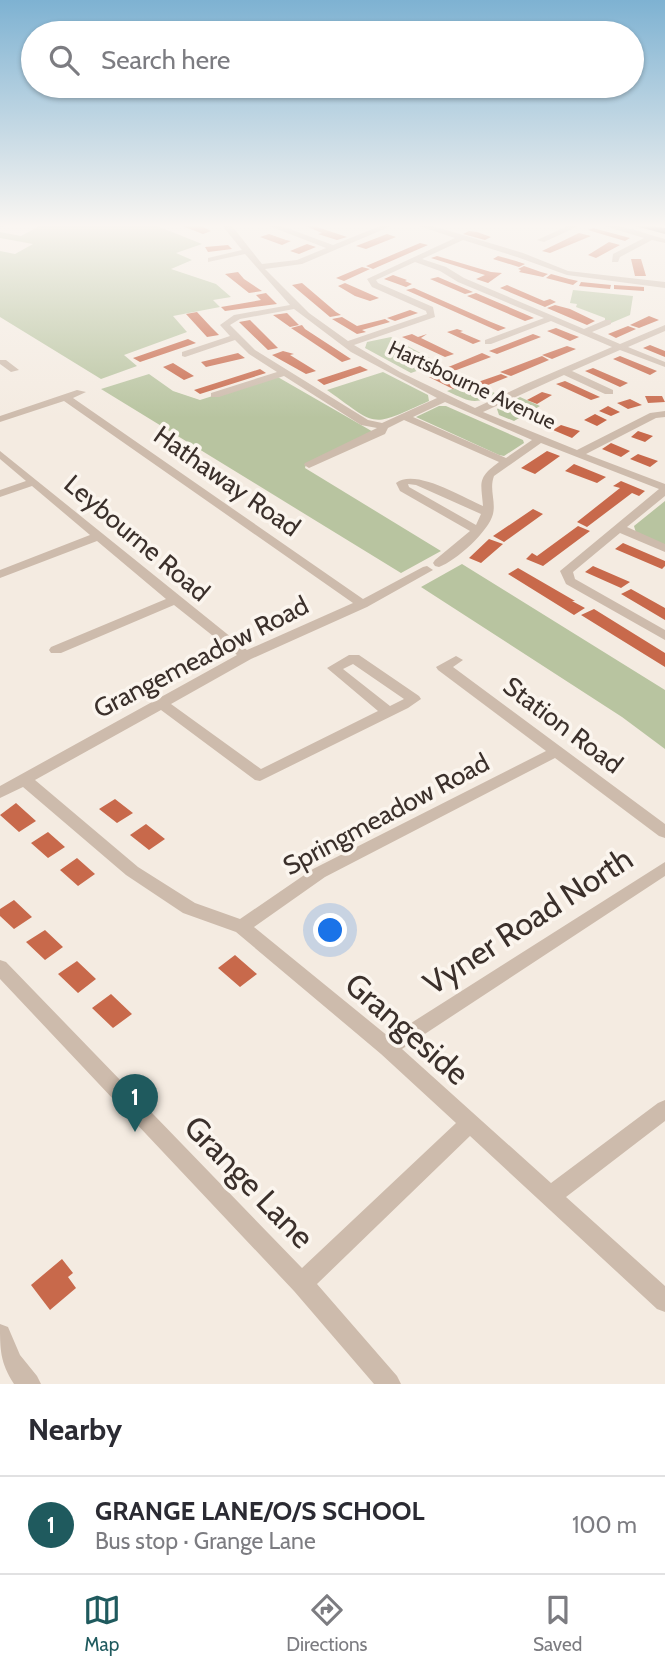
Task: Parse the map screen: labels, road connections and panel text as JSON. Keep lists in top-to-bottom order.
{
  "streets": {
    "street": [
      "Hartsbourne Avenue",
      "Hathaway Road",
      "Leybourne Road",
      "Grangemeadow Road",
      "Station Road",
      "Springmeadow Road",
      "Vyner Road North",
      "Grangeside",
      "Grange Lane"
    ]
  },
  "crossings": [
    ["Hathaway Road", "Grangemeadow Road"],
    ["Leybourne Road", "Grangemeadow Road"],
    ["Grangemeadow Road", "Grangeside"],
    ["Station Road", "Springmeadow Road"],
    ["Springmeadow Road", "Grangeside"],
    ["Vyner Road North", "Grangeside"]
  ],
  "page": {
    "search": "Search here",
    "pins": "1",
    "heading": "Nearby",
    "list": [
      {
        "mark": "1",
        "name": "GRANGE LANE/O/S SCHOOL",
        "note": "Bus stop · Grange Lane",
        "value": "100 m"
      }
    ],
    "nav": ["Map", "Directions", "Saved"]
  }
}
